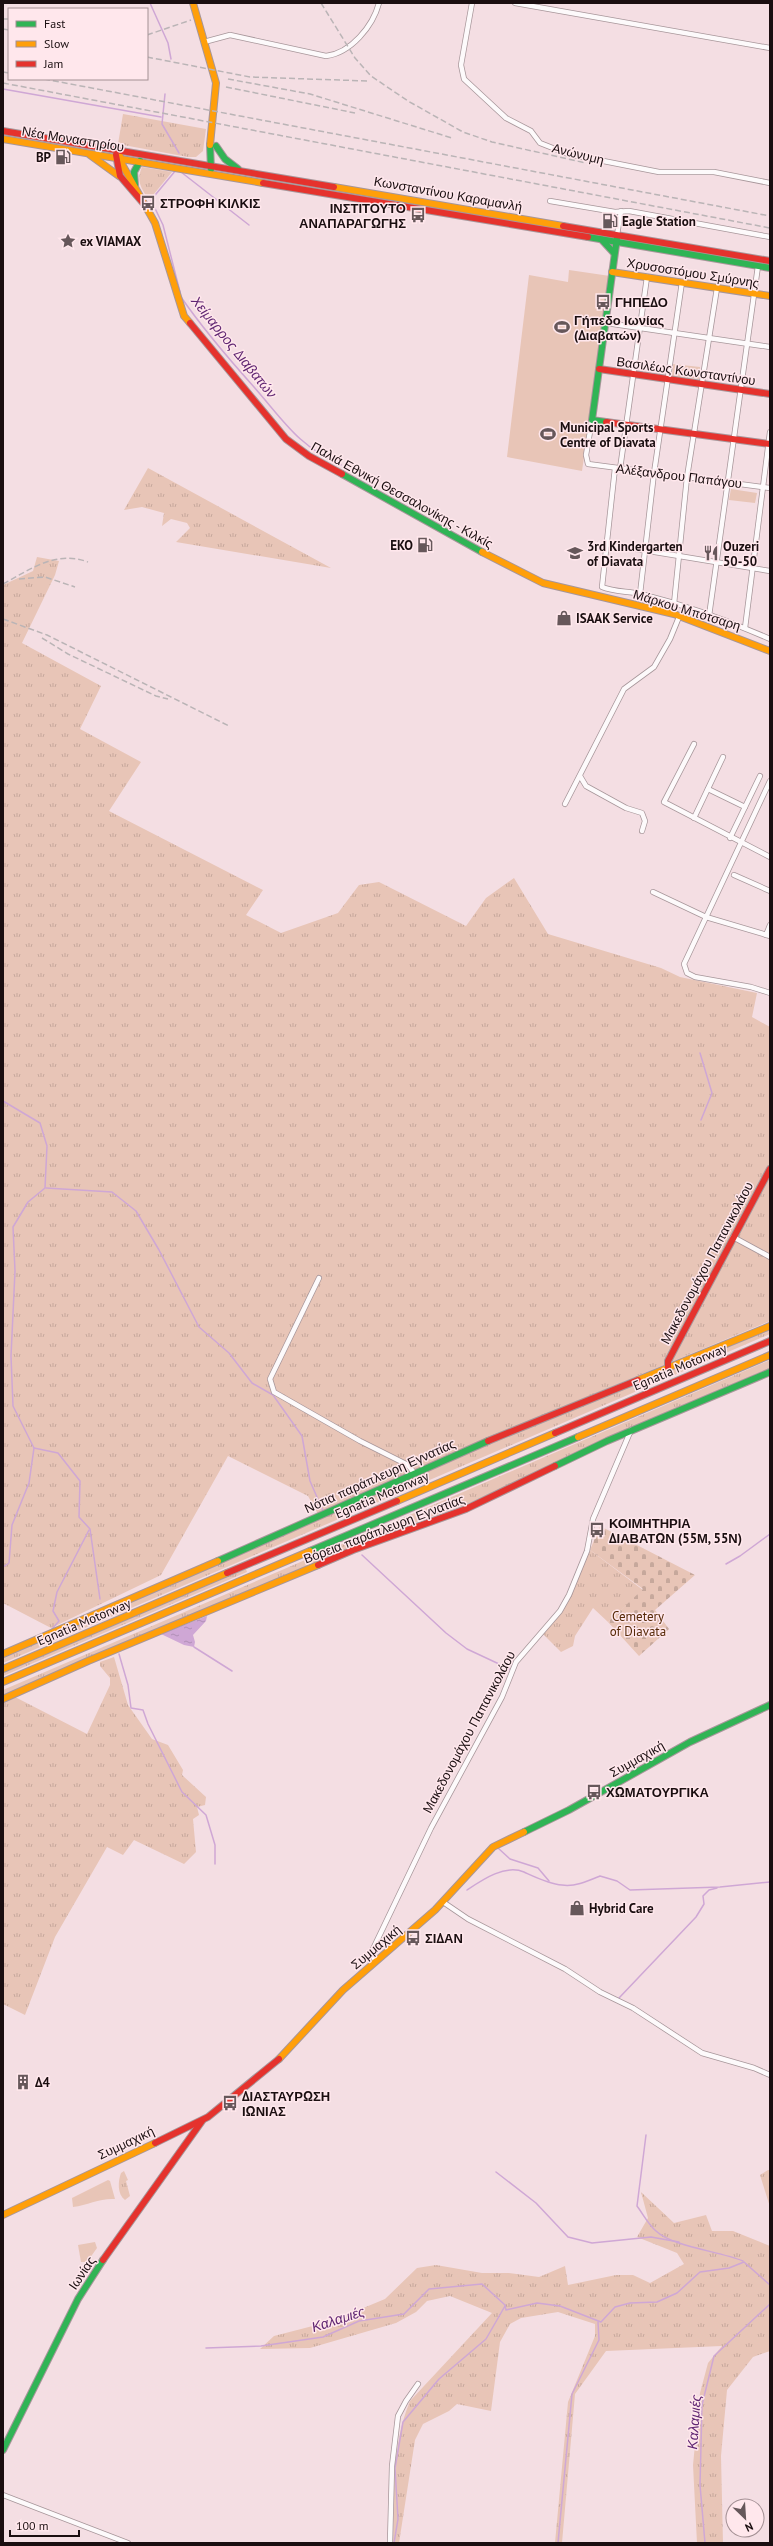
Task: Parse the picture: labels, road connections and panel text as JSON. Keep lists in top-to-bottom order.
{
  "streets": {
    "main road": [
      "Νέα Μοναστηρίου",
      "Κωνσταντίνου Καραμανλή",
      "Χρυσοστόμου Σμύρνης",
      "Βασιλέως Κωνσταντίνου",
      "Παλιά Εθνική Θεσσαλονίκης - Κιλκίς",
      "Μακεδονομάχου Παπανικολάου",
      "Egnatia Motorway",
      "Νότια παράπλευρη Εγνατίας",
      "Βόρεια παράπλευρη Εγνατίας",
      "Συμμαχική",
      "Ιωνίας"
    ],
    "street": ["Ανώνυμη", "Αλέξανδρου Παπάγου", "Μάρκου Μπότσαρη"]
  },
  "crossings": [
    ["Νέα Μοναστηρίου", "Κωνσταντίνου Καραμανλή"],
    ["Νέα Μοναστηρίου", "Παλιά Εθνική Θεσσαλονίκης - Κιλκίς"],
    ["Μακεδονομάχου Παπανικολάου", "Νότια παράπλευρη Εγνατίας"],
    ["Μακεδονομάχου Παπανικολάου", "Βόρεια παράπλευρη Εγνατίας"],
    ["Μακεδονομάχου Παπανικολάου", "Συμμαχική"],
    ["Συμμαχική", "Ιωνίας"]
  ],
  "water": ["Χείμαρρος Διαβατών", "Καλαμιές"],
  "parks": ["Cemetery of Diavata"],
  "places": {
    "fuel station": ["BP", "Eagle Station", "EKO"],
    "bus stop": [
      "ΣΤΡΟΦΗ ΚΙΛΚΙΣ",
      "ΙΝΣΤΙΤΟΥΤΟ ΑΝΑΠΑΡΑΓΩΓΗΣ",
      "ΓΗΠΕΔΟ",
      "ΚΟΙΜΗΤΗΡΙΑ ΔΙΑΒΑΤΩΝ (55Μ, 55Ν)",
      "ΧΩΜΑΤΟΥΡΓΙΚΑ",
      "ΣΙΔΑΝ",
      "ΔΙΑΣΤΑΥΡΩΣΗ ΙΩΝΙΑΣ"
    ],
    "place": ["ex VIAMAX"],
    "sports": ["Γήπεδο Ιωνίας (Διαβατών)", "Municipal Sports Centre of Diavata"],
    "school or university": ["3rd Kindergarten of Diavata"],
    "restaurant": ["Ouzeri 50-50"],
    "shop": ["ISAAK Service", "Hybrid Care"],
    "building": ["Δ4"]
  },
  "legend": ["Fast", "Slow", "Jam"],
  "scale_bar": "100 m",
  "north": "bottom right"
}
